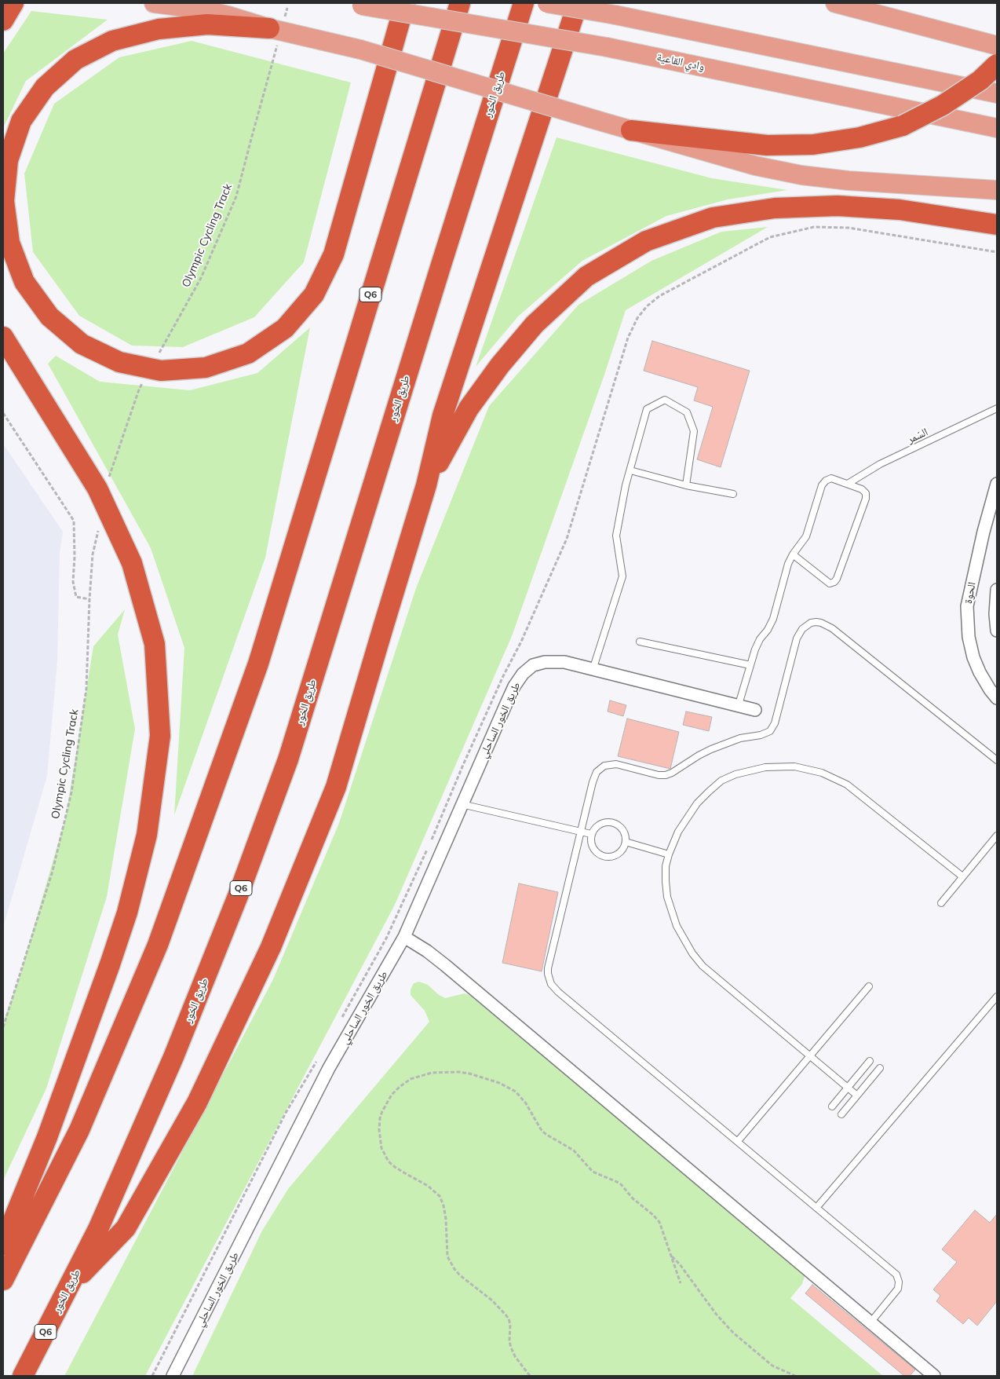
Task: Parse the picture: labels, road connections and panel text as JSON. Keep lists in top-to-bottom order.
{
  "streets": {
    "highway": ["طريق الخور", "Q6"],
    "main road": ["وادي القاعية"],
    "street": ["الحوة", "طريق الخور الساحلي"],
    "lane": ["السَمر"],
    "path": ["Olympic Cycling Track"]
  }
}
